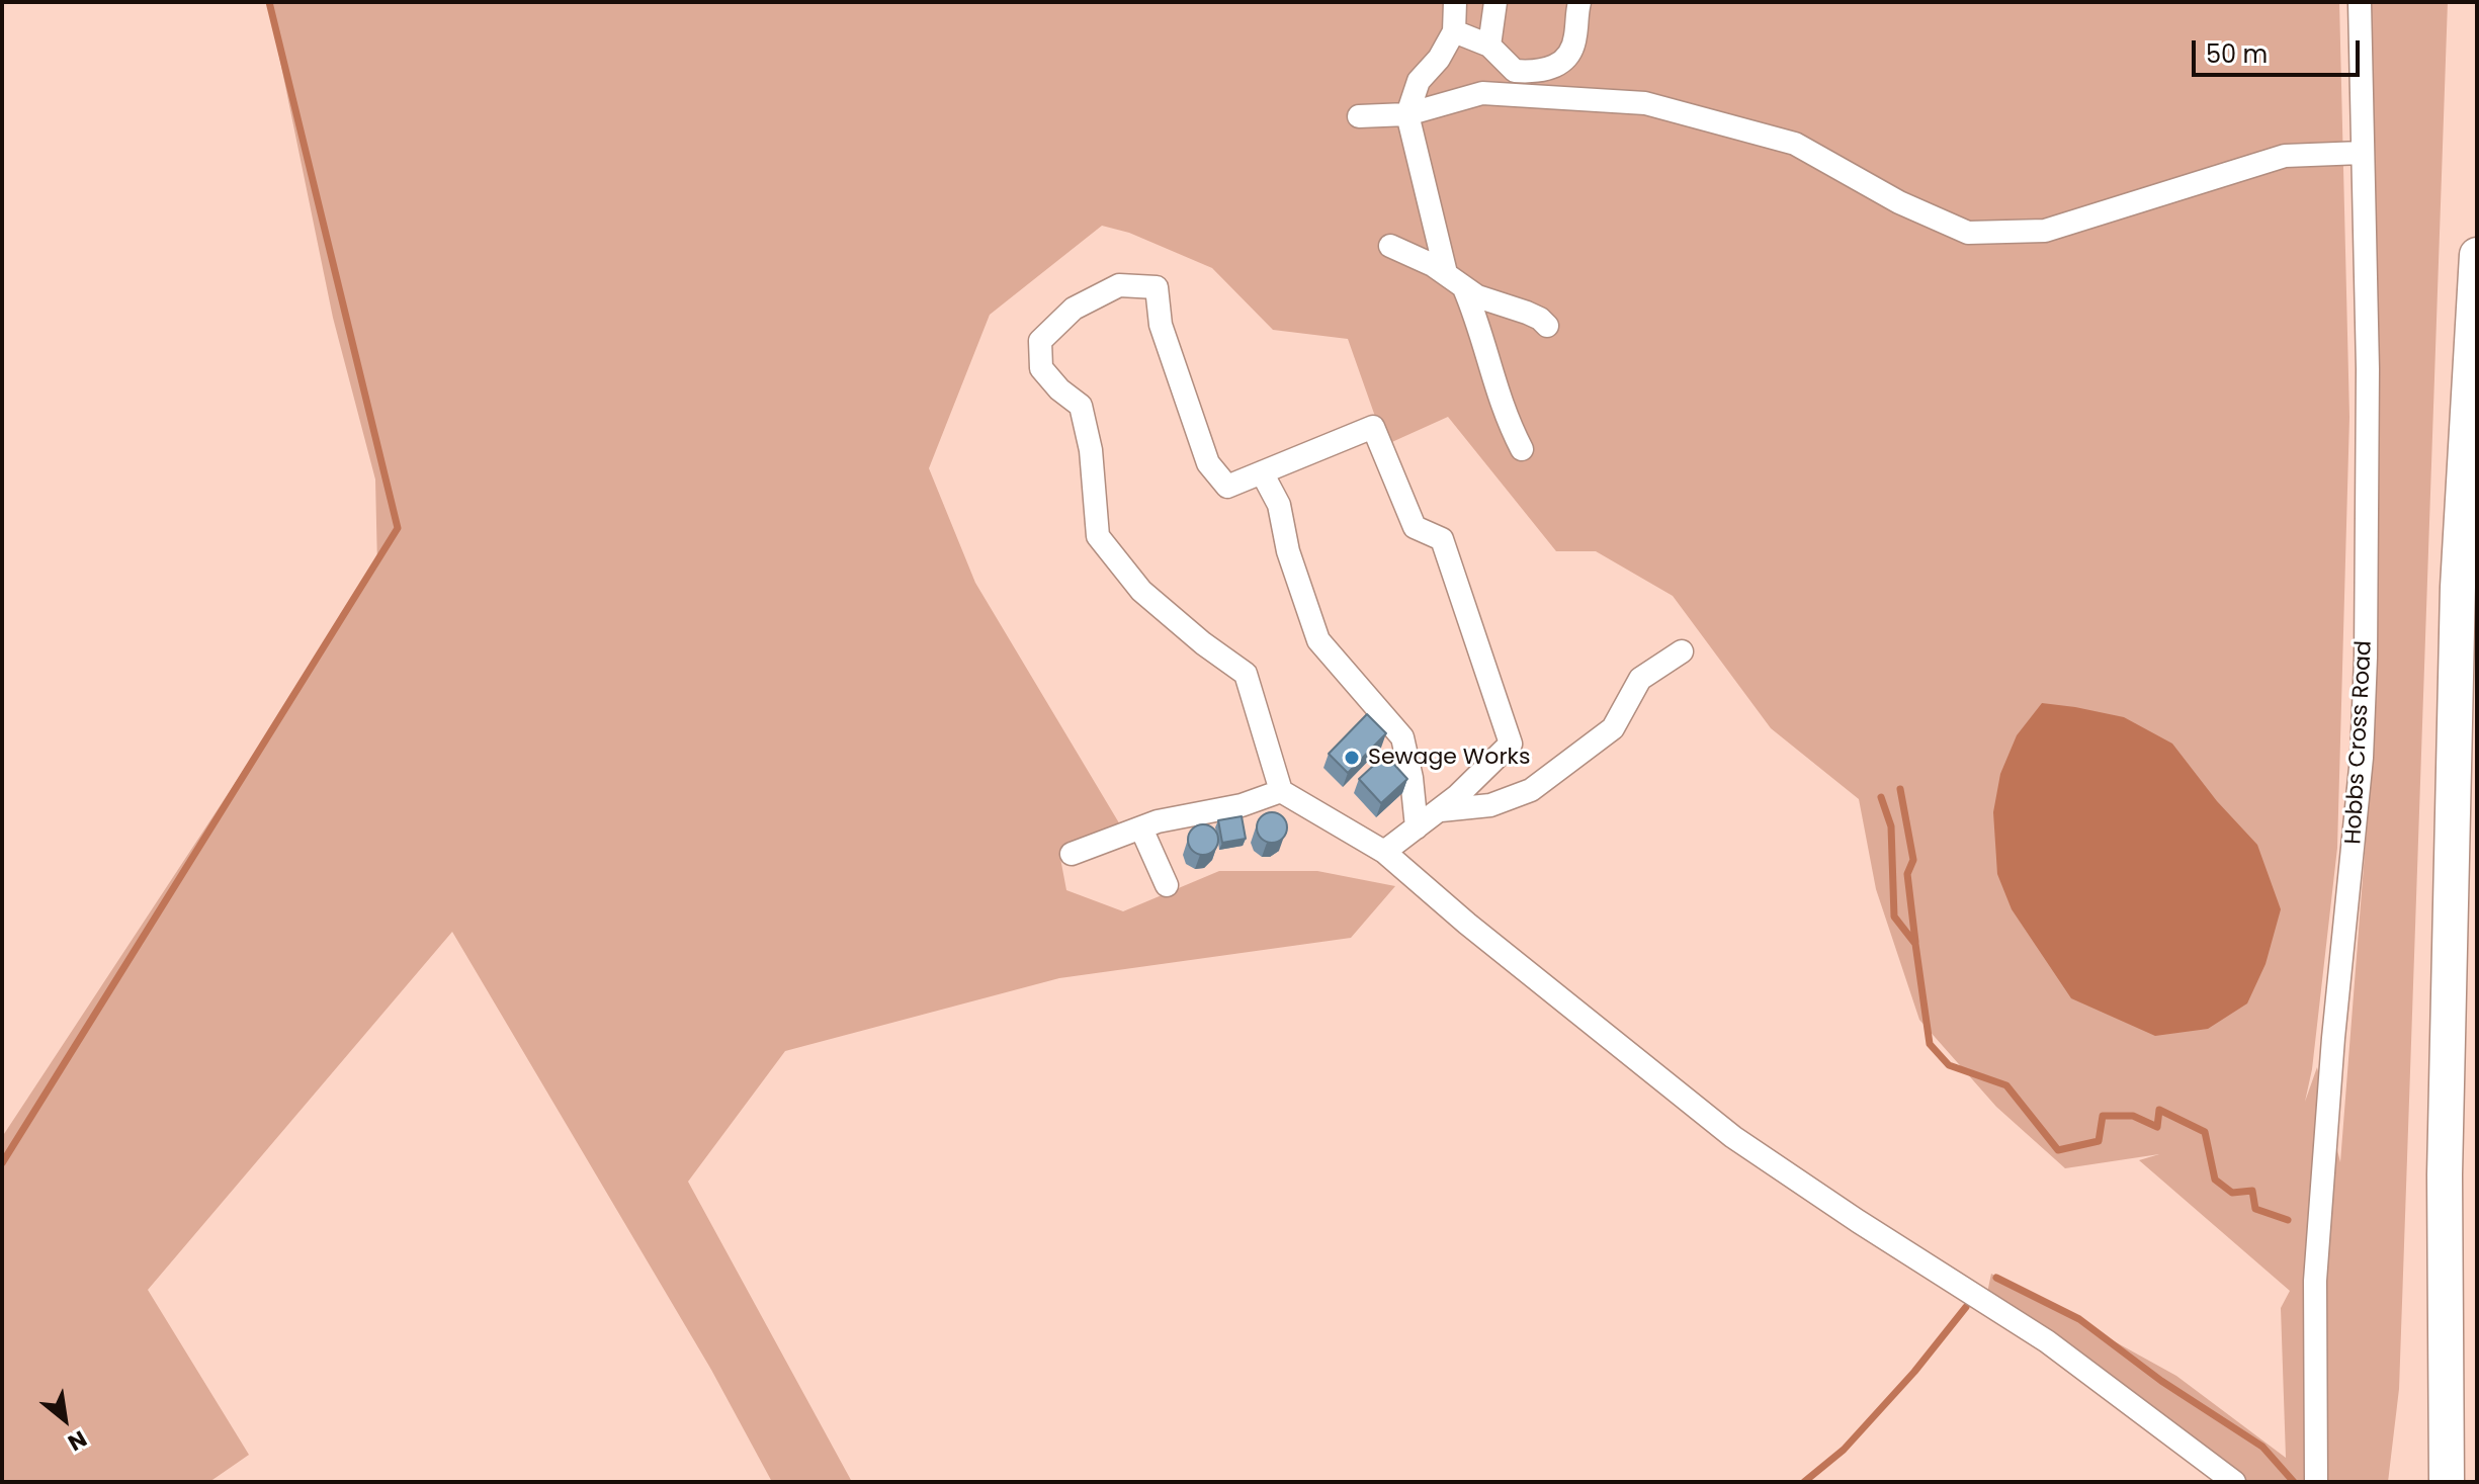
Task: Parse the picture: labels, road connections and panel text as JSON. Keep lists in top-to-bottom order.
{
  "streets": {
    "street": ["Hobbs Cross Road"]
  },
  "places": ["Sewage Works"],
  "scale_bar": "50 m",
  "north": "bottom right"
}
